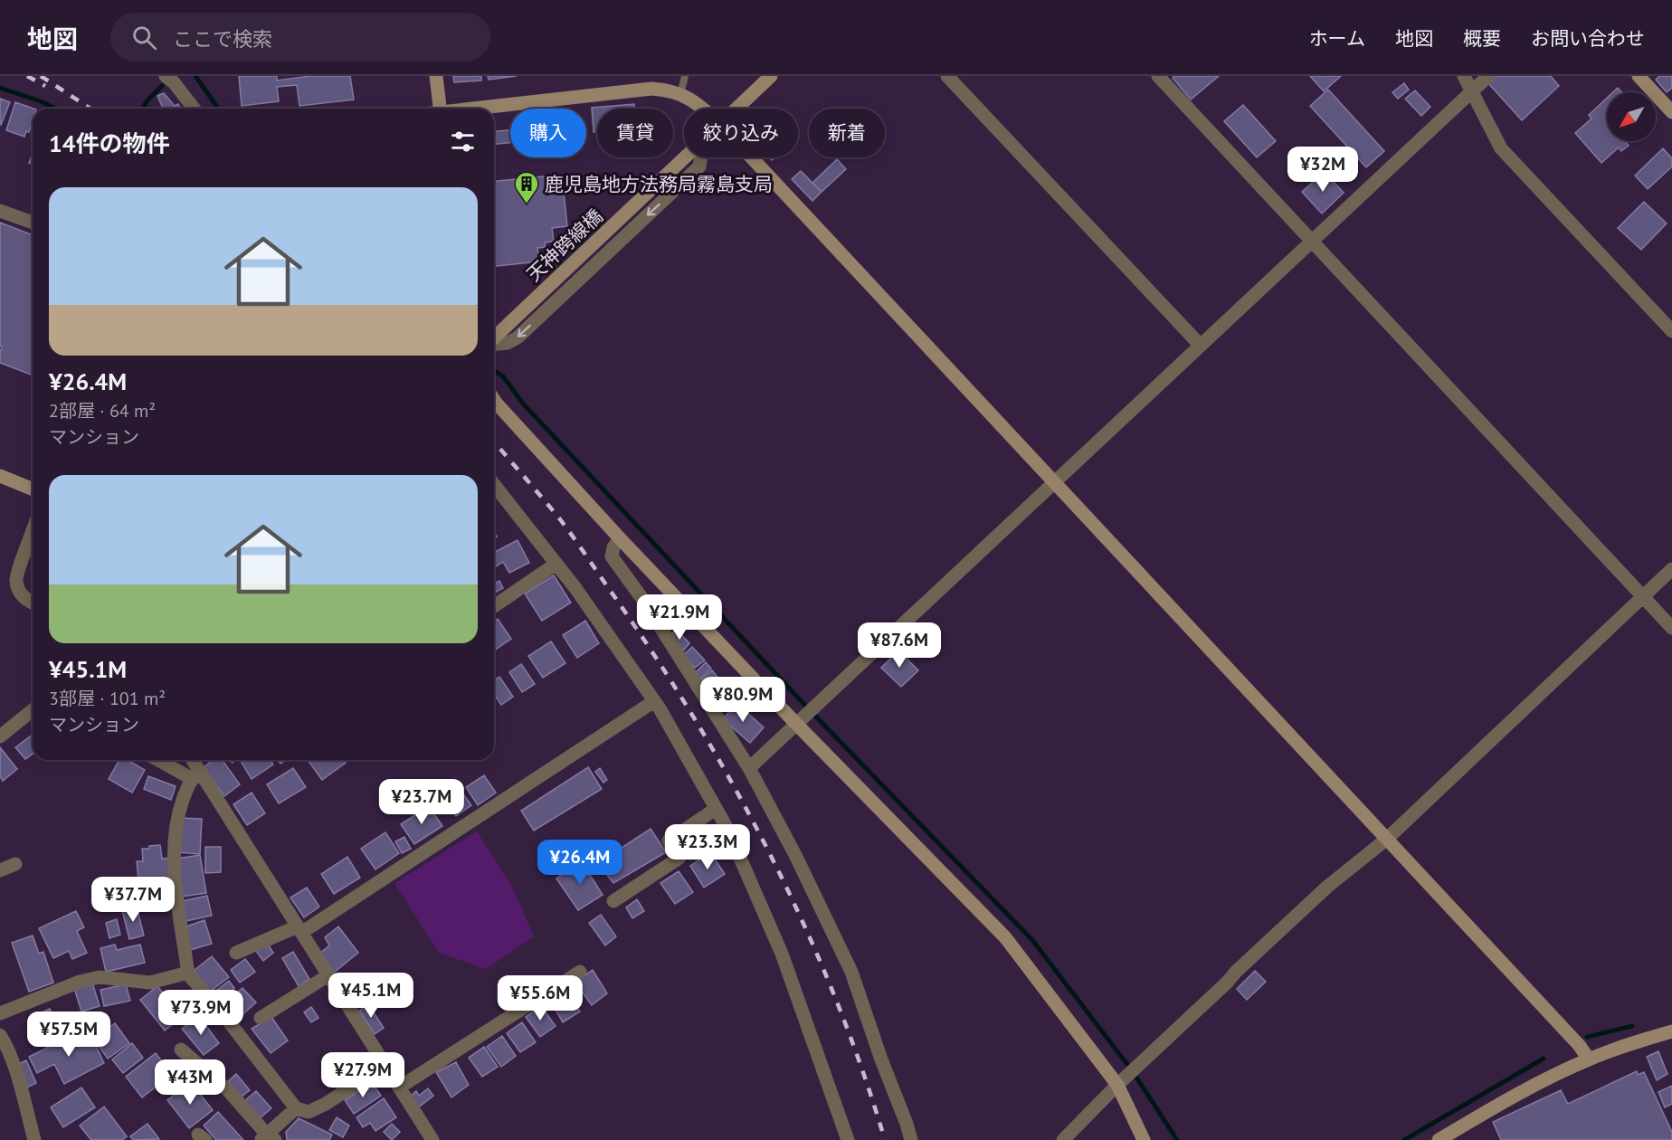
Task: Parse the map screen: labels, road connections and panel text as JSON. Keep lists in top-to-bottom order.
{
  "streets": {
    "street": ["天神跨線橋"]
  },
  "places": {
    "building": ["鹿児島地方法務局霧島支局"]
  },
  "north": "bottom left",
  "page": {
    "header": "地図",
    "search": "ここで検索",
    "nav": [
      "ホーム",
      "地図",
      "概要",
      "お問い合わせ"
    ],
    "chip": [
      "購入",
      "賃貸",
      "絞り込み",
      "新着"
    ],
    "heading": "14件の物件",
    "price": [
      "¥32M",
      "¥21.9M",
      "¥87.6M",
      "¥80.9M",
      "¥23.7M",
      "¥23.3M",
      "¥26.4M",
      "¥37.7M",
      "¥45.1M",
      "¥55.6M",
      "¥73.9M",
      "¥57.5M",
      "¥27.9M",
      "¥43M"
    ],
    "list": [
      {
        "name": "¥26.4M",
        "note": "2部屋 · 64 m² · マンション"
      },
      {
        "name": "¥45.1M",
        "note": "3部屋 · 101 m² · マンション"
      }
    ]
  }
}
